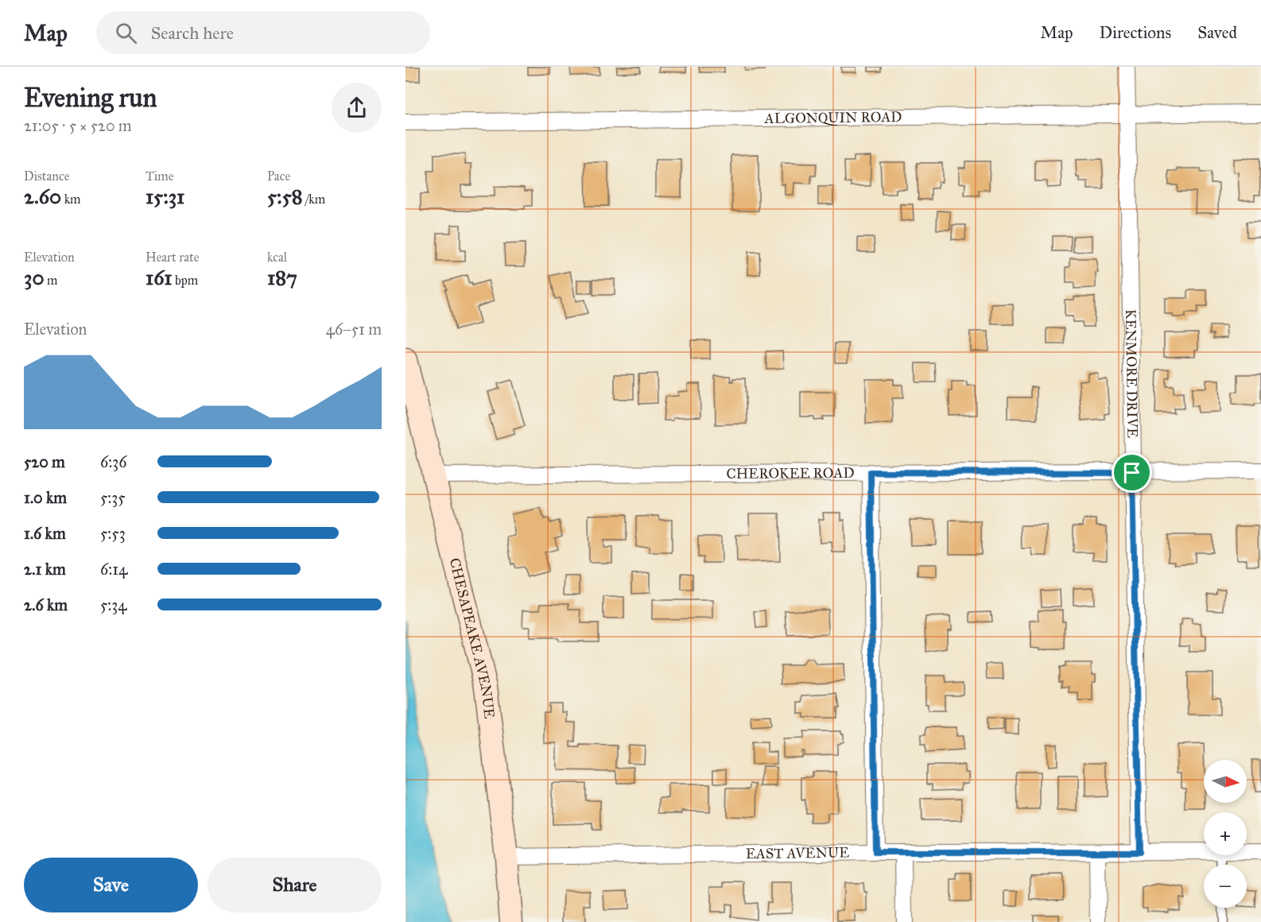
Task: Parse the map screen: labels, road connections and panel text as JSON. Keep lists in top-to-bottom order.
{
  "streets": {
    "main road": ["CHESAPEAKE AVENUE"],
    "street": [
      "ALGONQUIN ROAD",
      "KENMORE DRIVE",
      "CHEROKEE ROAD",
      "EAST AVENUE"
    ]
  },
  "crossings": [
    ["ALGONQUIN ROAD", "KENMORE DRIVE"],
    ["KENMORE DRIVE", "CHEROKEE ROAD"],
    ["KENMORE DRIVE", "EAST AVENUE"],
    ["CHEROKEE ROAD", "CHESAPEAKE AVENUE"],
    ["CHESAPEAKE AVENUE", "EAST AVENUE"]
  ],
  "north": "right",
  "page": {
    "header": "Map",
    "search": "Search here",
    "nav": ["Map", "Directions", "Saved"],
    "heading": ["Evening run", "21:05 · 5 × 520 m"],
    "stats": [
      ["Distance", "2.60 km"],
      ["Time", "15:31"],
      ["Pace", "5:58 /km"],
      ["Elevation", "30 m"],
      ["Heart rate", "161 bpm"],
      ["kcal", "187"]
    ],
    "chart": ["Elevation", "46–51 m"],
    "list": [
      {
        "name": "520 m",
        "note": "6:36"
      },
      {
        "name": "1.0 km",
        "note": "5:35"
      },
      {
        "name": "1.6 km",
        "note": "5:53"
      },
      {
        "name": "2.1 km",
        "note": "6:14"
      },
      {
        "name": "2.6 km",
        "note": "5:34"
      }
    ],
    "map_buttons": ["+", "−"],
    "buttons": ["Save", "Share"]
  }
}
